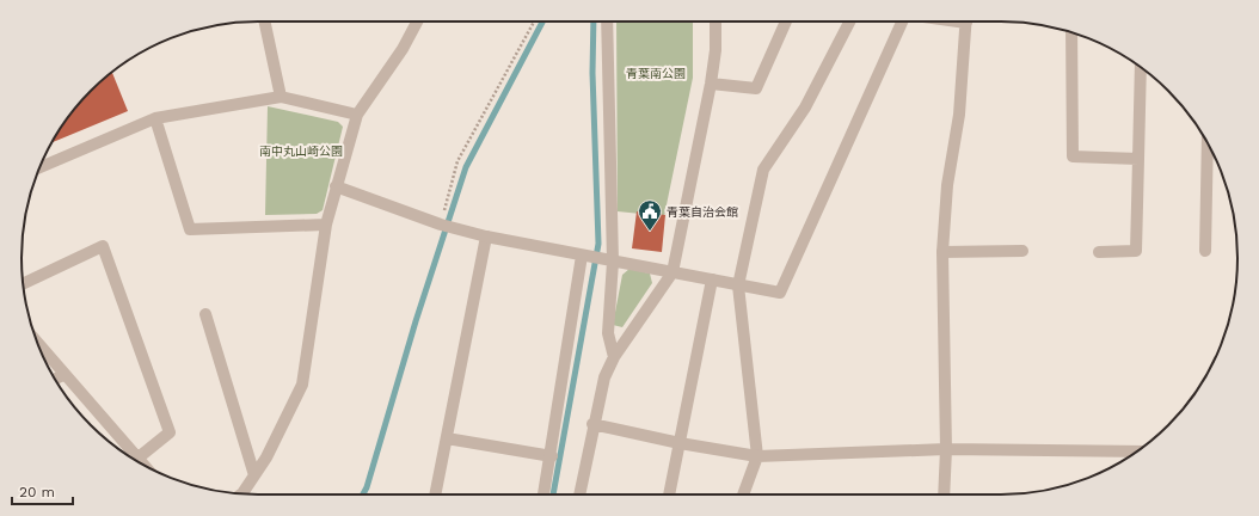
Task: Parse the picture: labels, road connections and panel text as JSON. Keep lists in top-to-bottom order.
{
  "parks": ["青葉南公園", "南中丸山崎公園"],
  "places": {
    "public building": ["青葉自治会館"]
  },
  "scale_bar": "20 m"
}
